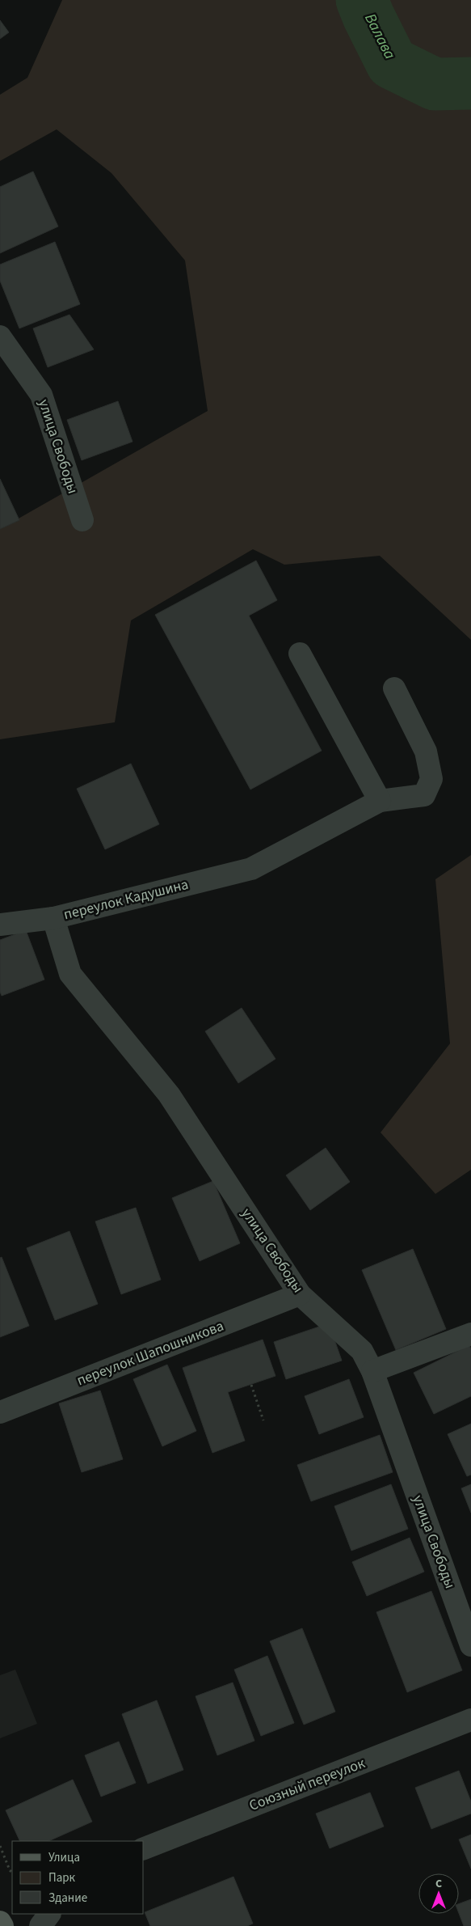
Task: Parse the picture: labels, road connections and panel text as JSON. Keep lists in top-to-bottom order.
{
  "streets": {
    "street": [
      "улица Свободы",
      "переулок Кадушина",
      "переулок Шапошникова",
      "Союзный переулок"
    ]
  },
  "crossings": [
    ["улица Свободы", "переулок Кадушина"],
    ["улица Свободы", "переулок Шапошникова"]
  ],
  "water": ["Валава"],
  "legend": ["Улица", "Парк", "Здание"],
  "north": "top"
}
